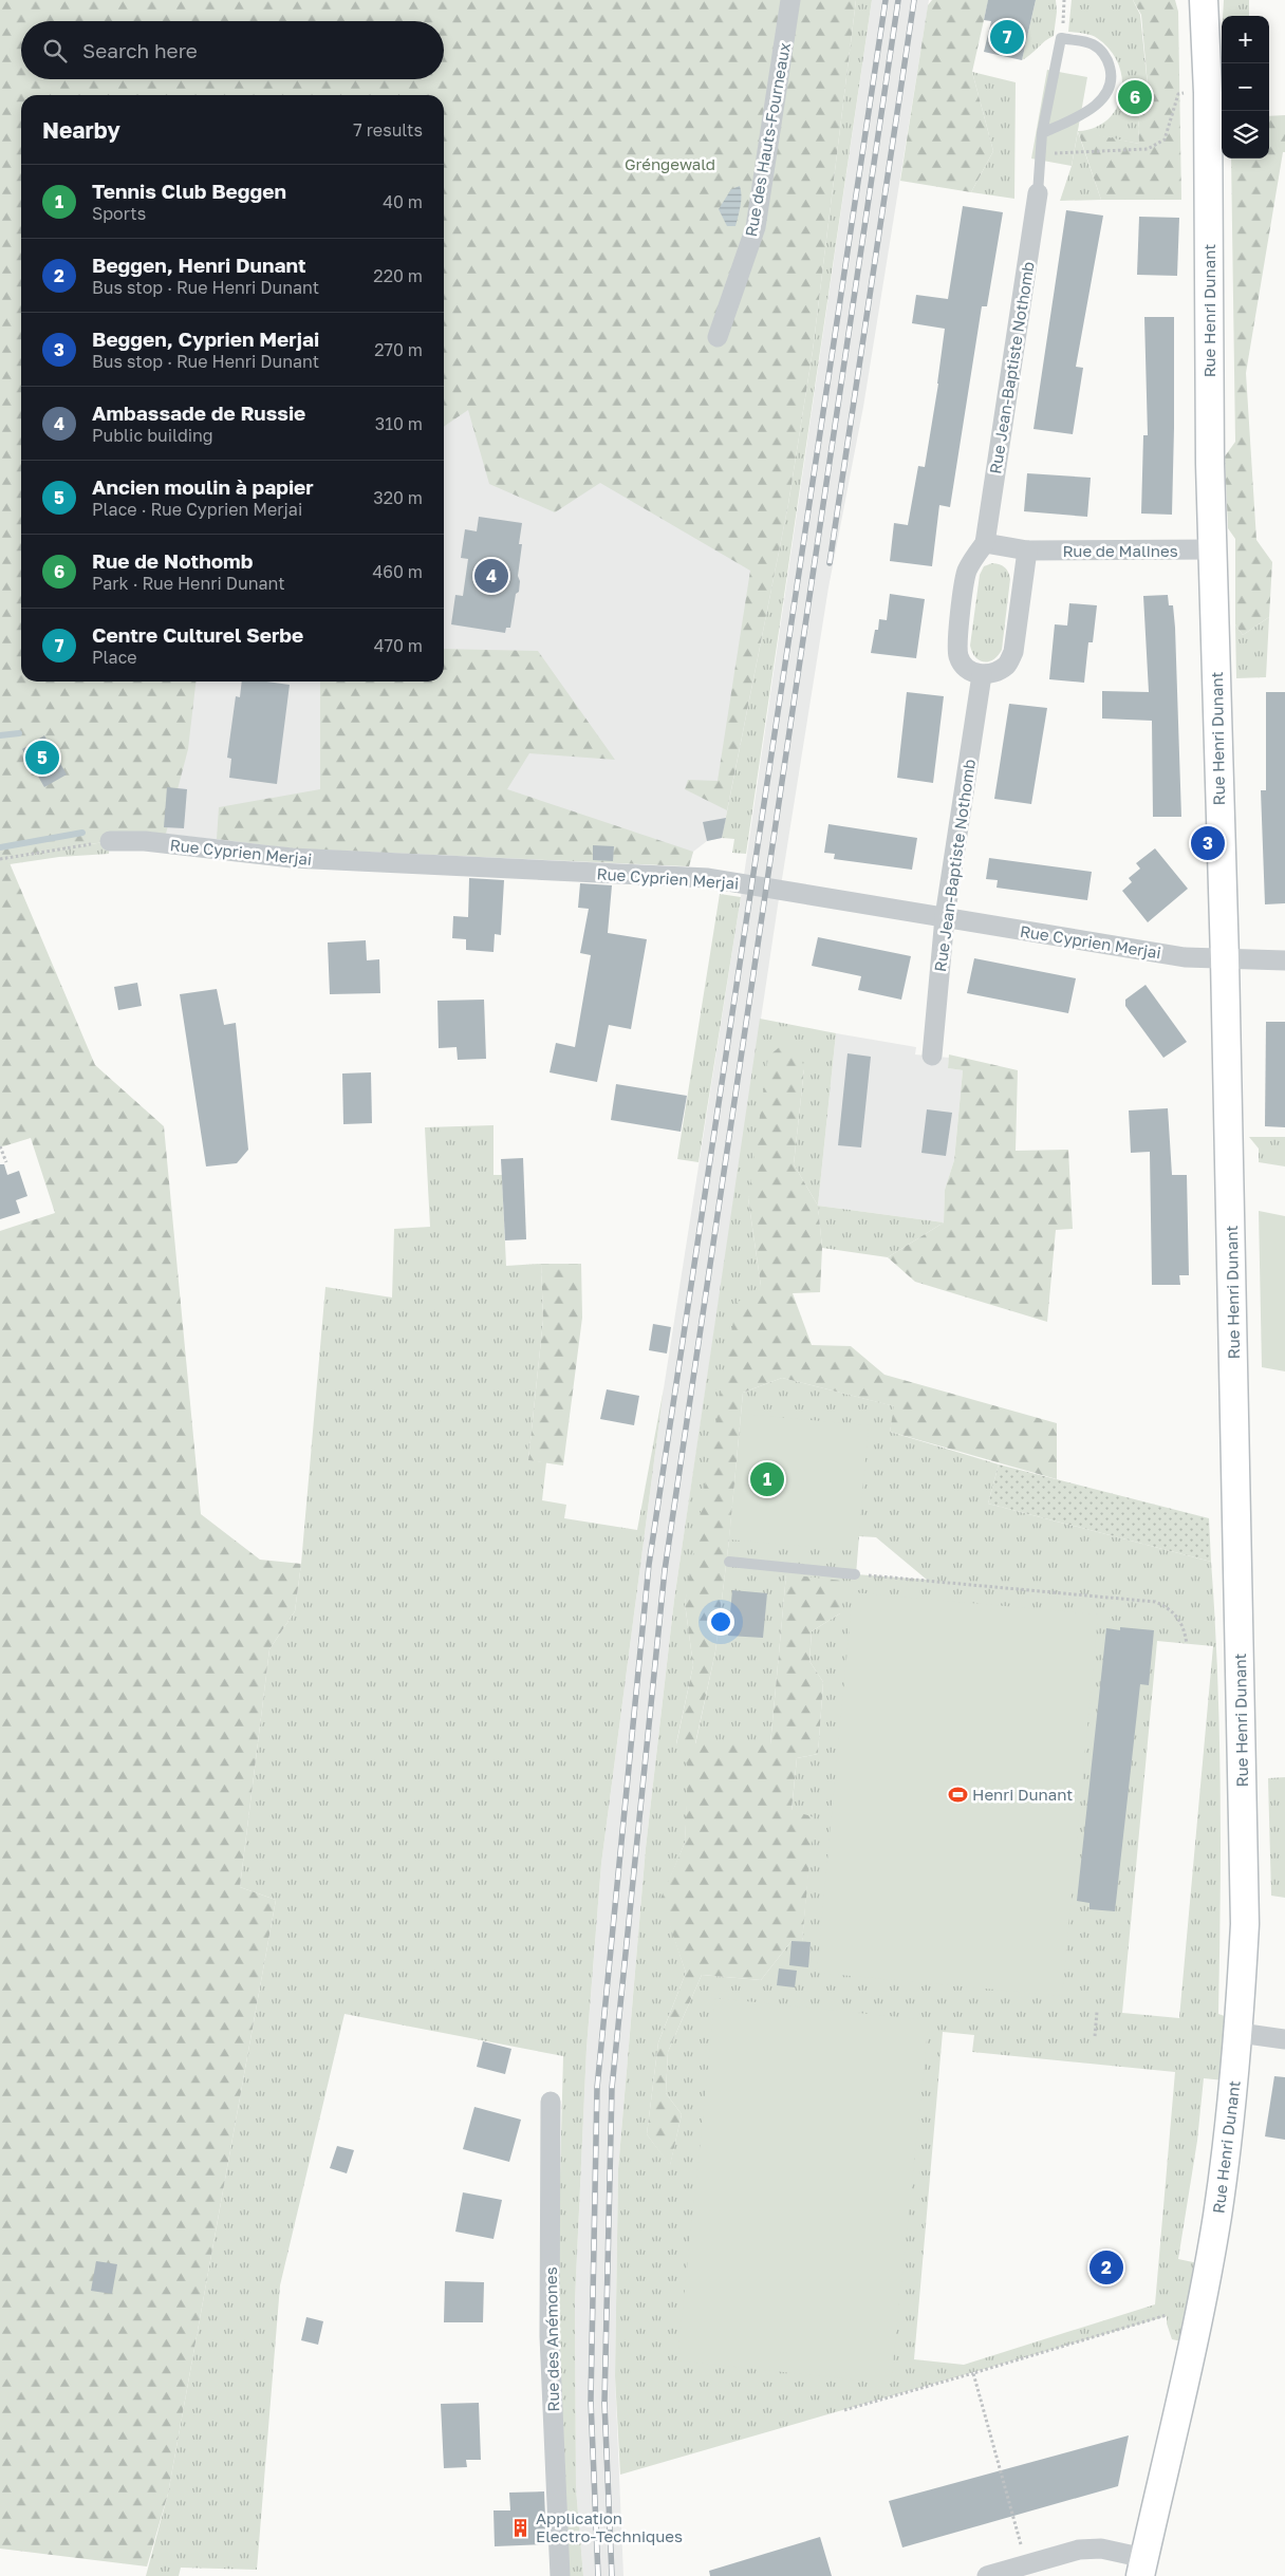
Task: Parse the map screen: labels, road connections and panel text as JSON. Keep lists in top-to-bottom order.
{
  "streets": {
    "main road": ["Rue Henri Dunant"],
    "street": [
      "Rue des Hauts-Fourneaux",
      "Rue Jean-Baptiste Nothomb",
      "Rue de Malines",
      "Rue Cyprien Merjai",
      "Rue des Anémones"
    ]
  },
  "crossings": [
    ["Rue Henri Dunant", "Rue de Malines"],
    ["Rue Henri Dunant", "Rue Cyprien Merjai"],
    ["Rue Jean-Baptiste Nothomb", "Rue Cyprien Merjai"]
  ],
  "parks": ["Gréngewald"],
  "places": {
    "sports": ["Henri Dunant"],
    "building": ["Application Electro-Techniques"]
  },
  "page": {
    "map_buttons": ["+", "−"],
    "pins": [
      "7",
      "6",
      "4",
      "5",
      "3",
      "1",
      "2"
    ],
    "search": "Search here",
    "heading": ["Nearby", "7 results"],
    "list": [
      {
        "mark": "1",
        "name": "Tennis Club Beggen",
        "note": "Sports",
        "value": "40 m"
      },
      {
        "mark": "2",
        "name": "Beggen, Henri Dunant",
        "note": "Bus stop · Rue Henri Dunant",
        "value": "220 m"
      },
      {
        "mark": "3",
        "name": "Beggen, Cyprien Merjai",
        "note": "Bus stop · Rue Henri Dunant",
        "value": "270 m"
      },
      {
        "mark": "4",
        "name": "Ambassade de Russie",
        "note": "Public building",
        "value": "310 m"
      },
      {
        "mark": "5",
        "name": "Ancien moulin à papier",
        "note": "Place · Rue Cyprien Merjai",
        "value": "320 m"
      },
      {
        "mark": "6",
        "name": "Rue de Nothomb",
        "note": "Park · Rue Henri Dunant",
        "value": "460 m"
      },
      {
        "mark": "7",
        "name": "Centre Culturel Serbe",
        "note": "Place",
        "value": "470 m"
      }
    ]
  }
}
